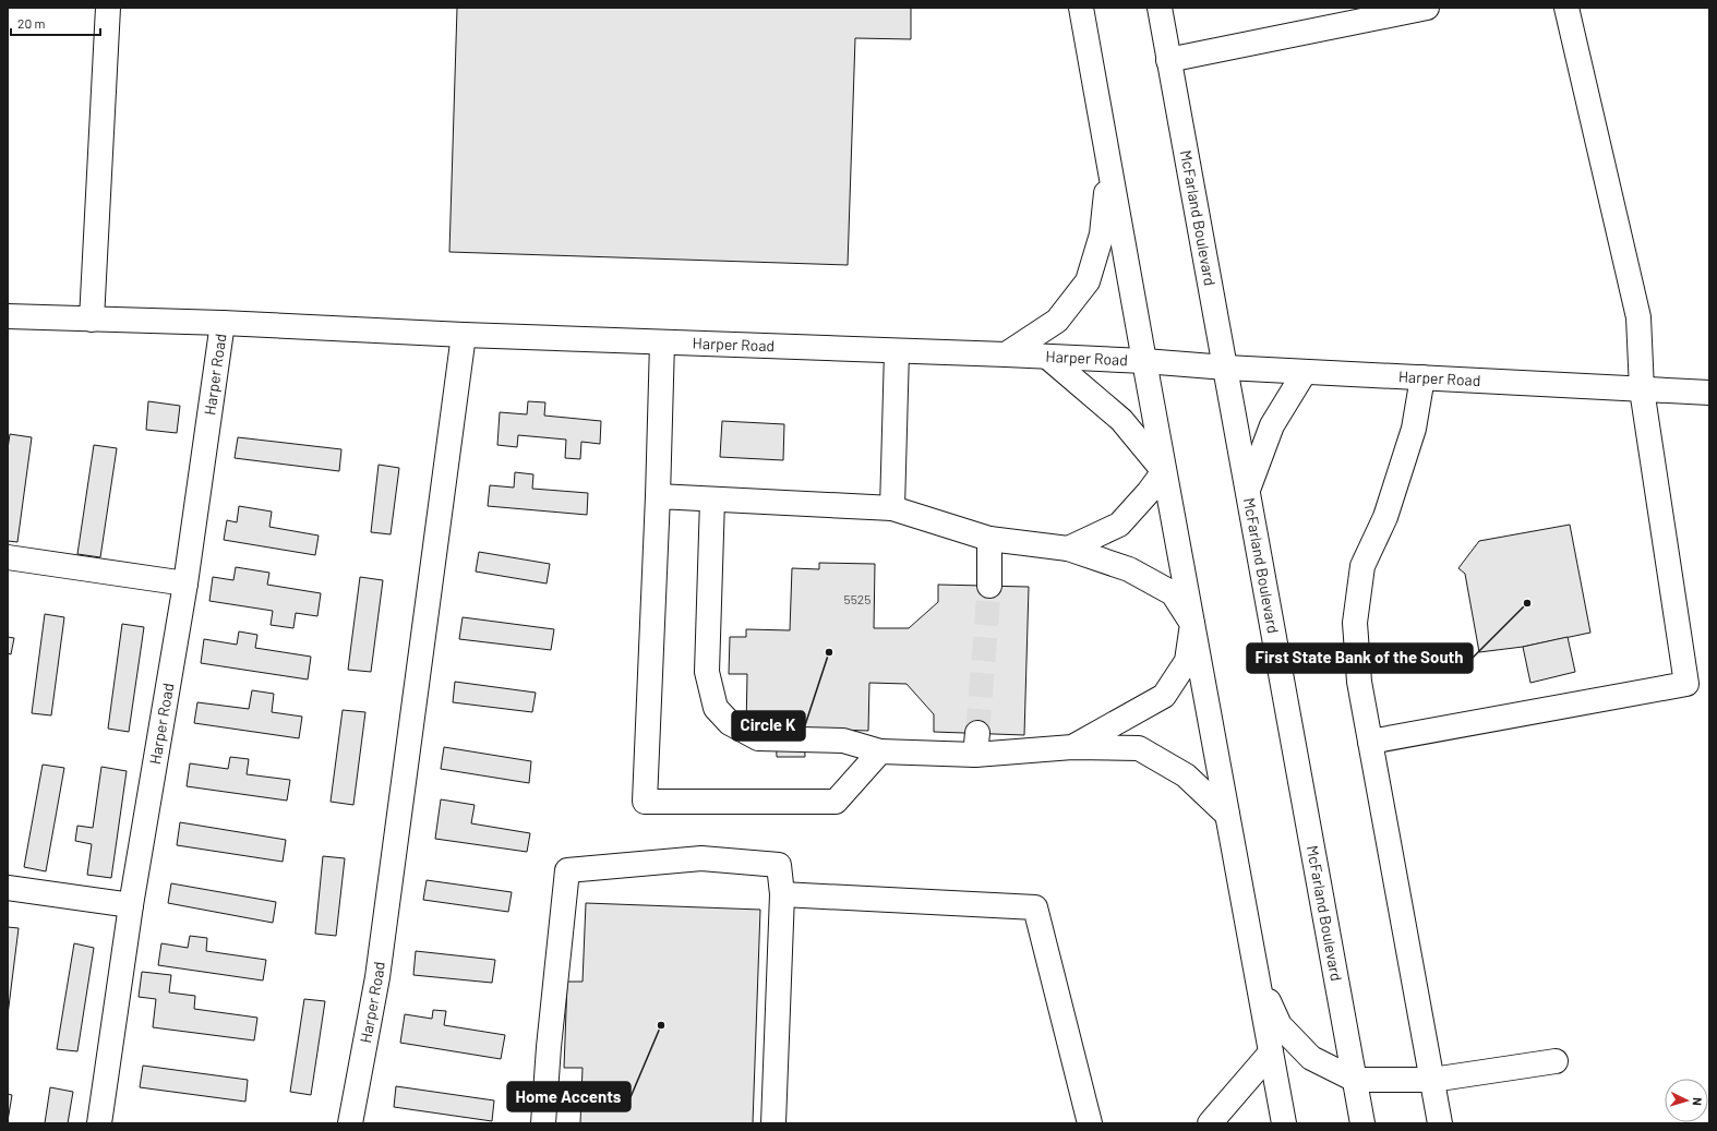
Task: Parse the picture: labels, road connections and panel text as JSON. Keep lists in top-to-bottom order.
{
  "streets": {
    "main road": ["McFarland Boulevard", "Harper Road"]
  },
  "crossings": [
    ["McFarland Boulevard", "Harper Road"]
  ],
  "places": ["First State Bank of the South", "Circle K", "Home Accents"],
  "house_numbers": ["5525"],
  "scale_bar": "20 m",
  "north": "right"
}
